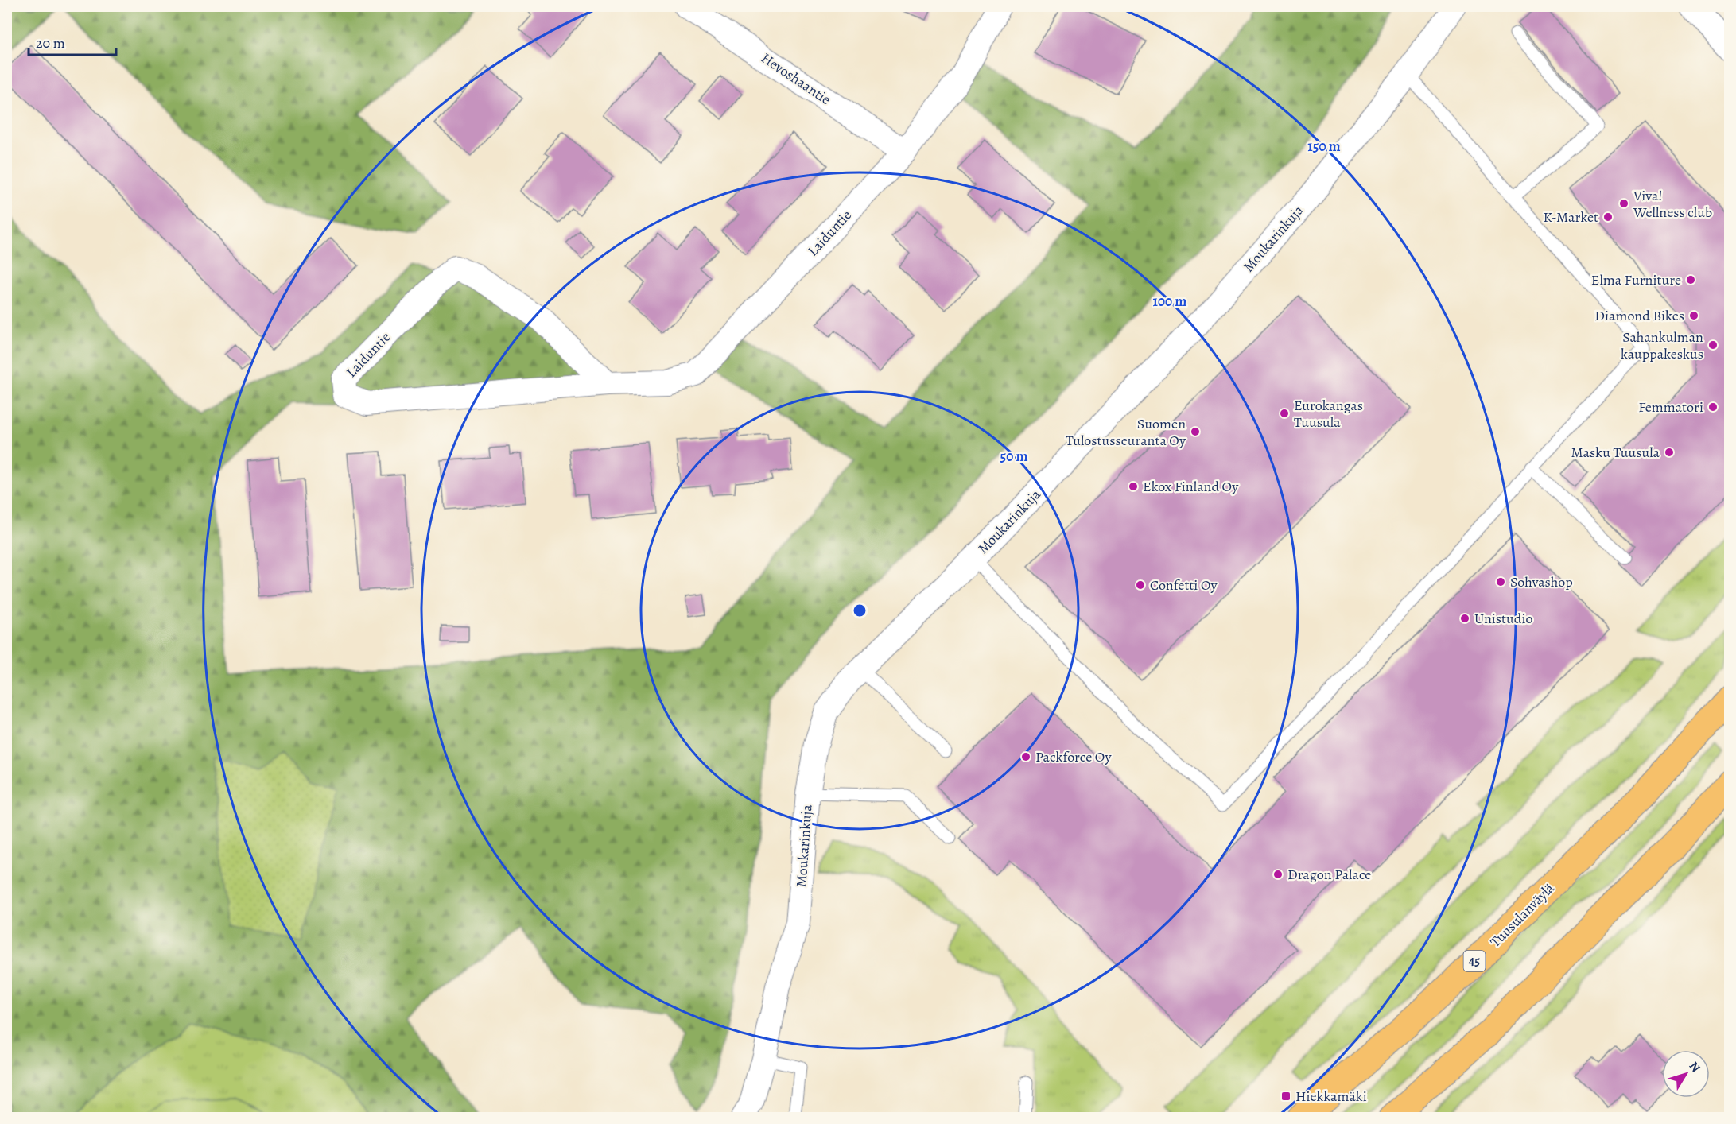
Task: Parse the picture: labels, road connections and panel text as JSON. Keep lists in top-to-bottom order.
{
  "streets": {
    "main road": ["Tuusulanväylä", "45"],
    "street": ["Hevoshaantie", "Laiduntie", "Moukarinkuja"]
  },
  "crossings": [
    ["Hevoshaantie", "Laiduntie"]
  ],
  "places": {
    "other": [
      "Viva! Wellness club",
      "K-Market",
      "Elma Furniture",
      "Diamond Bikes",
      "Sahankulman kauppakeskus",
      "Femmatori",
      "Eurokangas Tuusula",
      "Suomen Tulostusseuranta Oy",
      "Masku Tuusula",
      "Ekox Finland Oy",
      "Sohvashop",
      "Confetti Oy",
      "Unistudio",
      "Packforce Oy",
      "Dragon Palace"
    ],
    "transit": ["Hiekkamäki"]
  },
  "scale_bar": "20 m",
  "north": "top right",
  "rings": ["150 m", "100 m", "50 m"]
}
